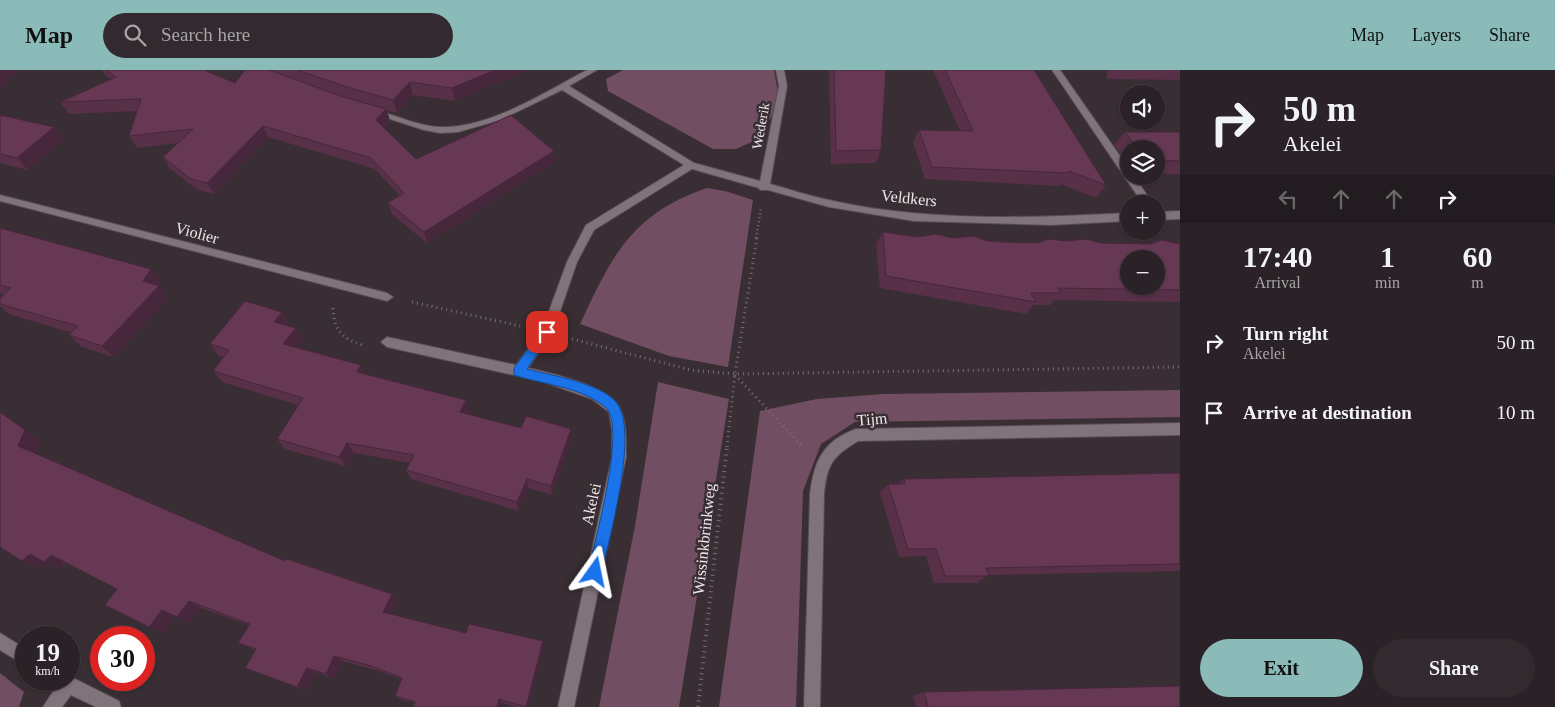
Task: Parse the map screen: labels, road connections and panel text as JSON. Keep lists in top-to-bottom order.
{
  "streets": {
    "street": [
      "Wederik",
      "Veldkers",
      "Violier",
      "Tijm",
      "Akelei"
    ],
    "path": ["Wissinkbrinkweg"]
  },
  "crossings": [
    ["Wederik", "Veldkers"],
    ["Wederik", "Wissinkbrinkweg"],
    ["Veldkers", "Wissinkbrinkweg"]
  ],
  "page": {
    "header": "Map",
    "search": "Search here",
    "nav": ["Map", "Layers", "Share"],
    "turn": ["50 m", "Akelei"],
    "map_buttons": ["+", "−"],
    "eta": [
      "17:40",
      "Arrival",
      "1",
      "min",
      "60",
      "m"
    ],
    "list": [
      {
        "name": "Turn right",
        "note": "Akelei",
        "value": "50 m"
      },
      {
        "name": "Arrive at destination",
        "value": "10 m"
      }
    ],
    "speed": "19 km/h",
    "limit": "30",
    "buttons": ["Exit", "Share"]
  }
}
